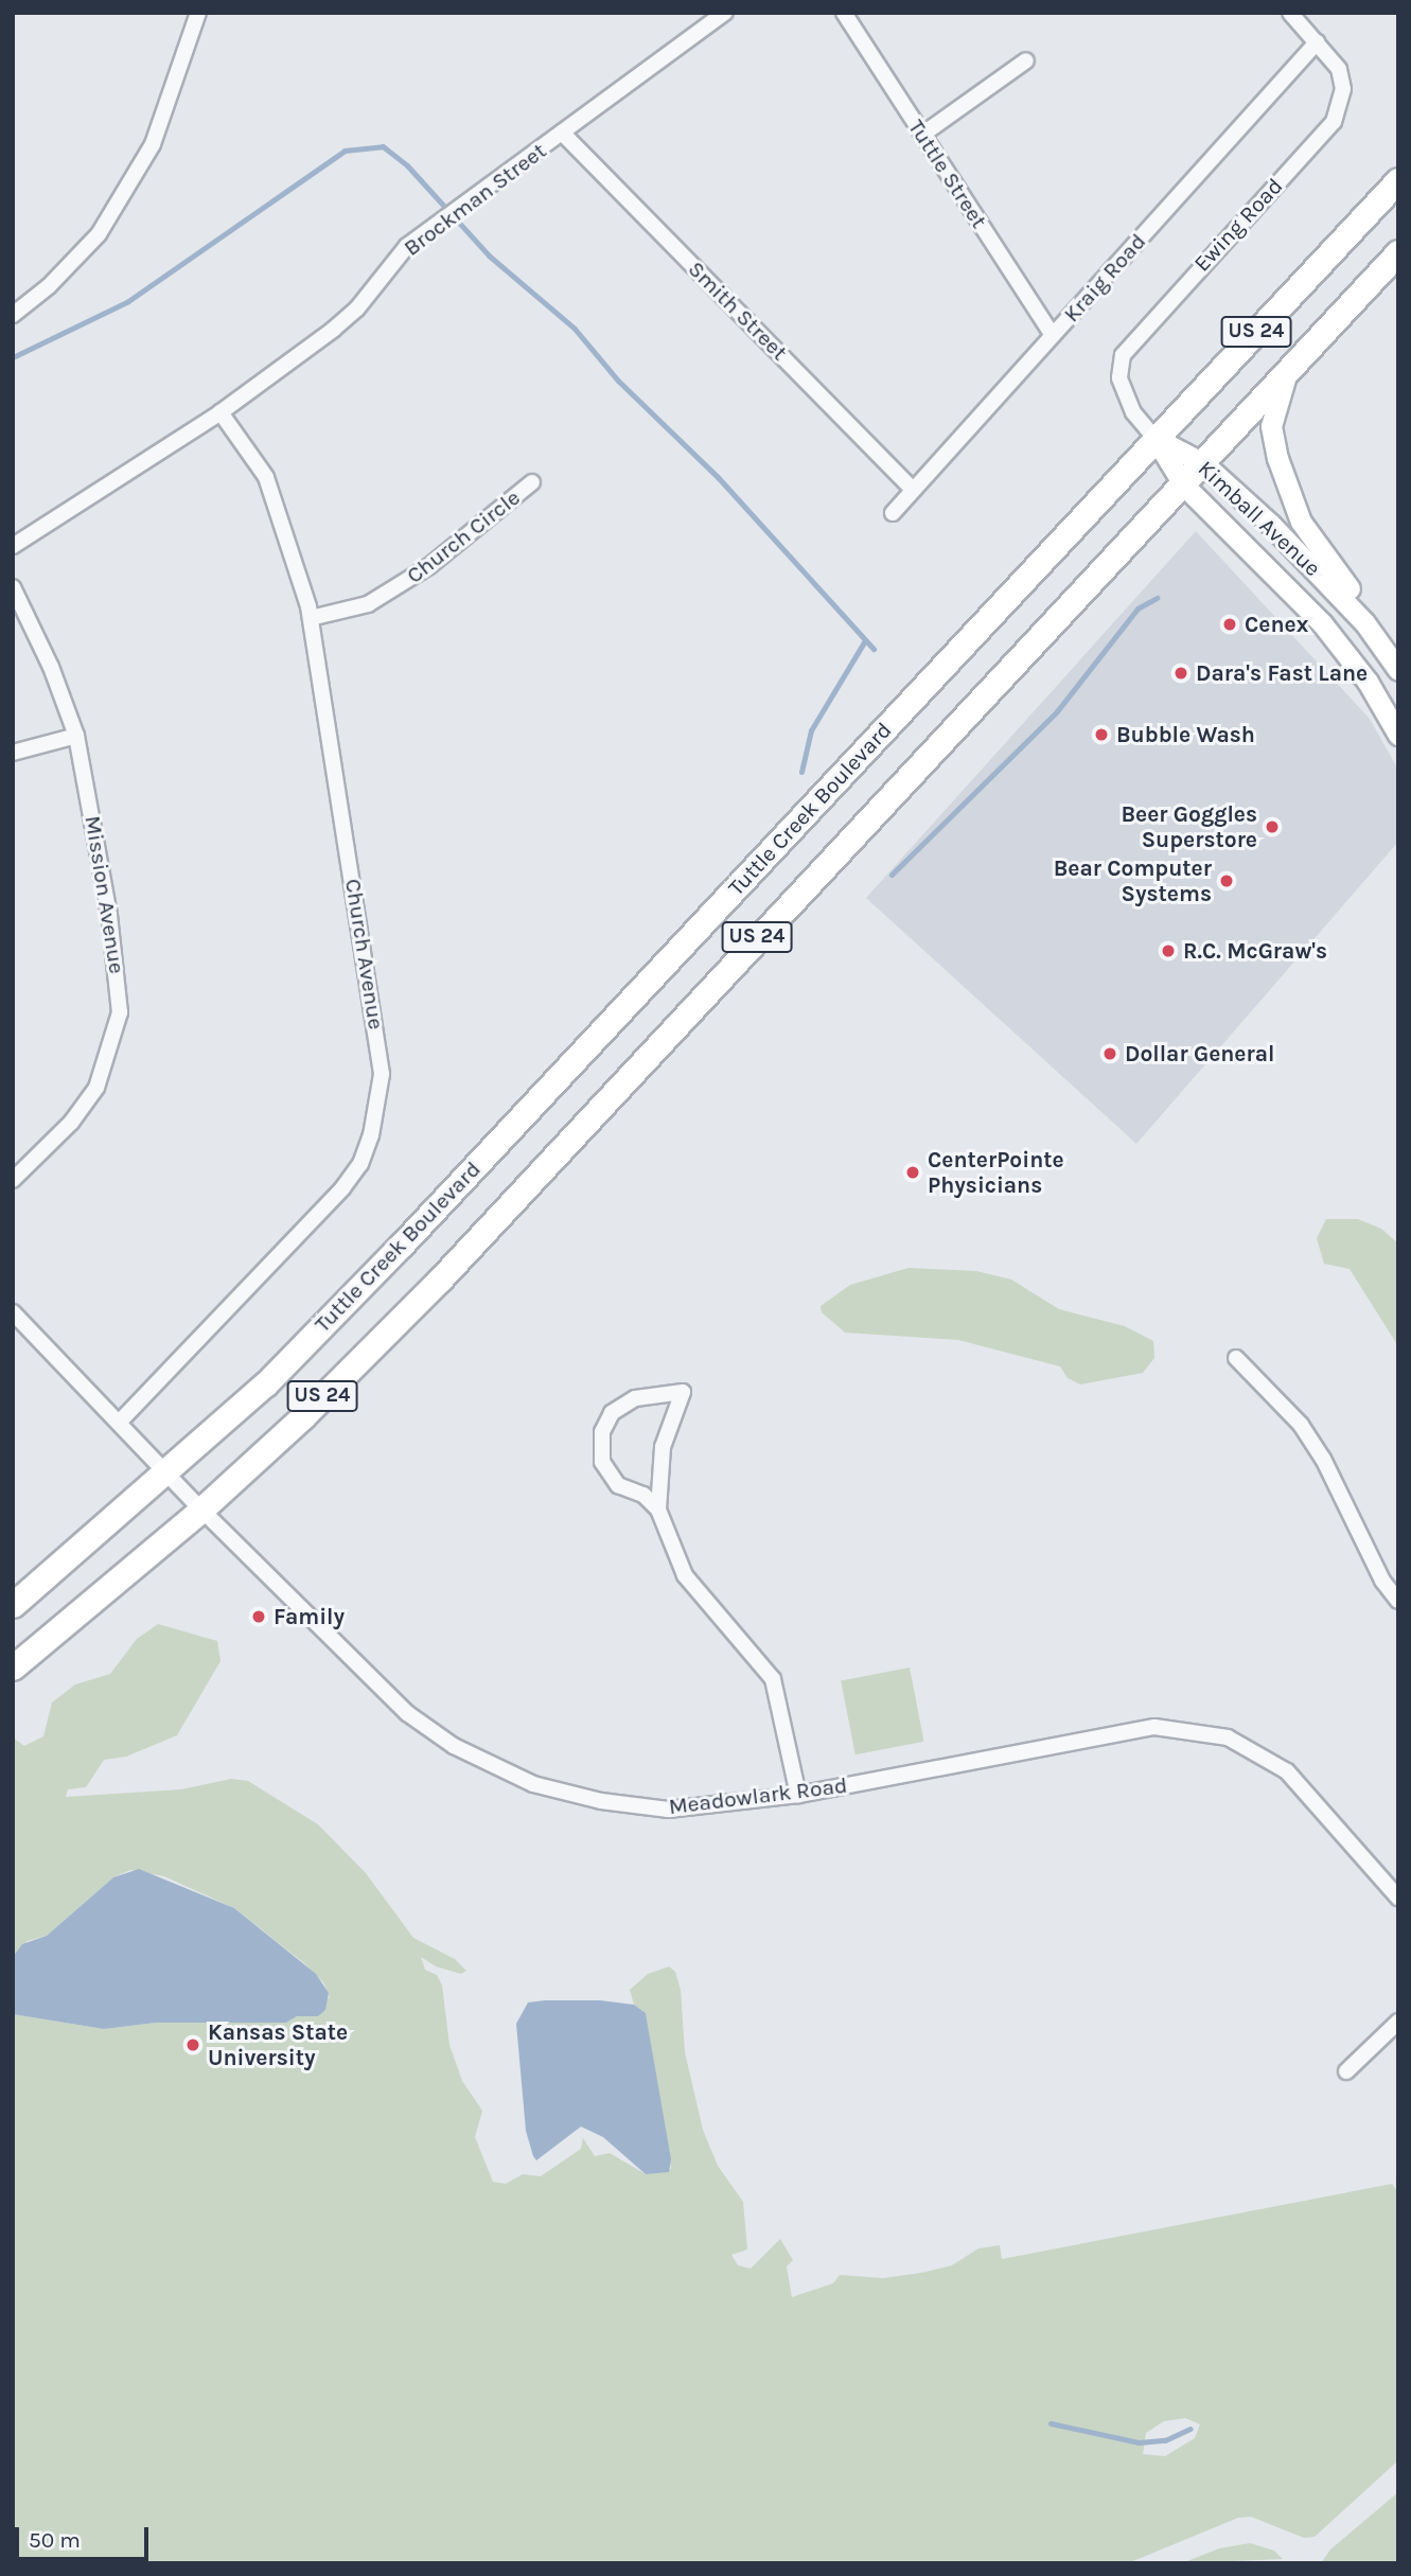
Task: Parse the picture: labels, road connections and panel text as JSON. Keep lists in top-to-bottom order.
{
  "streets": {
    "highway": ["US 24", "Tuttle Creek Boulevard"],
    "main road": ["Kimball Avenue"],
    "street": [
      "Tuttle Street",
      "Brockman Street",
      "Ewing Road",
      "Kraig Road",
      "Smith Street",
      "Church Circle",
      "Mission Avenue",
      "Church Avenue",
      "Meadowlark Road"
    ]
  },
  "crossings": [
    ["Tuttle Street", "Kraig Road"],
    ["Brockman Street", "Smith Street"],
    ["Brockman Street", "Church Avenue"],
    ["Ewing Road", "Kraig Road"],
    ["Ewing Road", "Kimball Avenue"],
    ["Ewing Road", "Tuttle Creek Boulevard"],
    ["Kraig Road", "Smith Street"],
    ["US 24", "Kimball Avenue"],
    ["US 24", "Meadowlark Road"],
    ["Kimball Avenue", "Tuttle Creek Boulevard"],
    ["Church Circle", "Church Avenue"],
    ["Tuttle Creek Boulevard", "Meadowlark Road"],
    ["Church Avenue", "Meadowlark Road"]
  ],
  "places": [
    "Cenex",
    "Dara's Fast Lane",
    "Bubble Wash",
    "Beer Goggles Superstore",
    "Bear Computer Systems",
    "R.C. McGraw's",
    "Dollar General",
    "CenterPointe Physicians",
    "Family",
    "Kansas State University"
  ],
  "scale_bar": "50 m"
}
